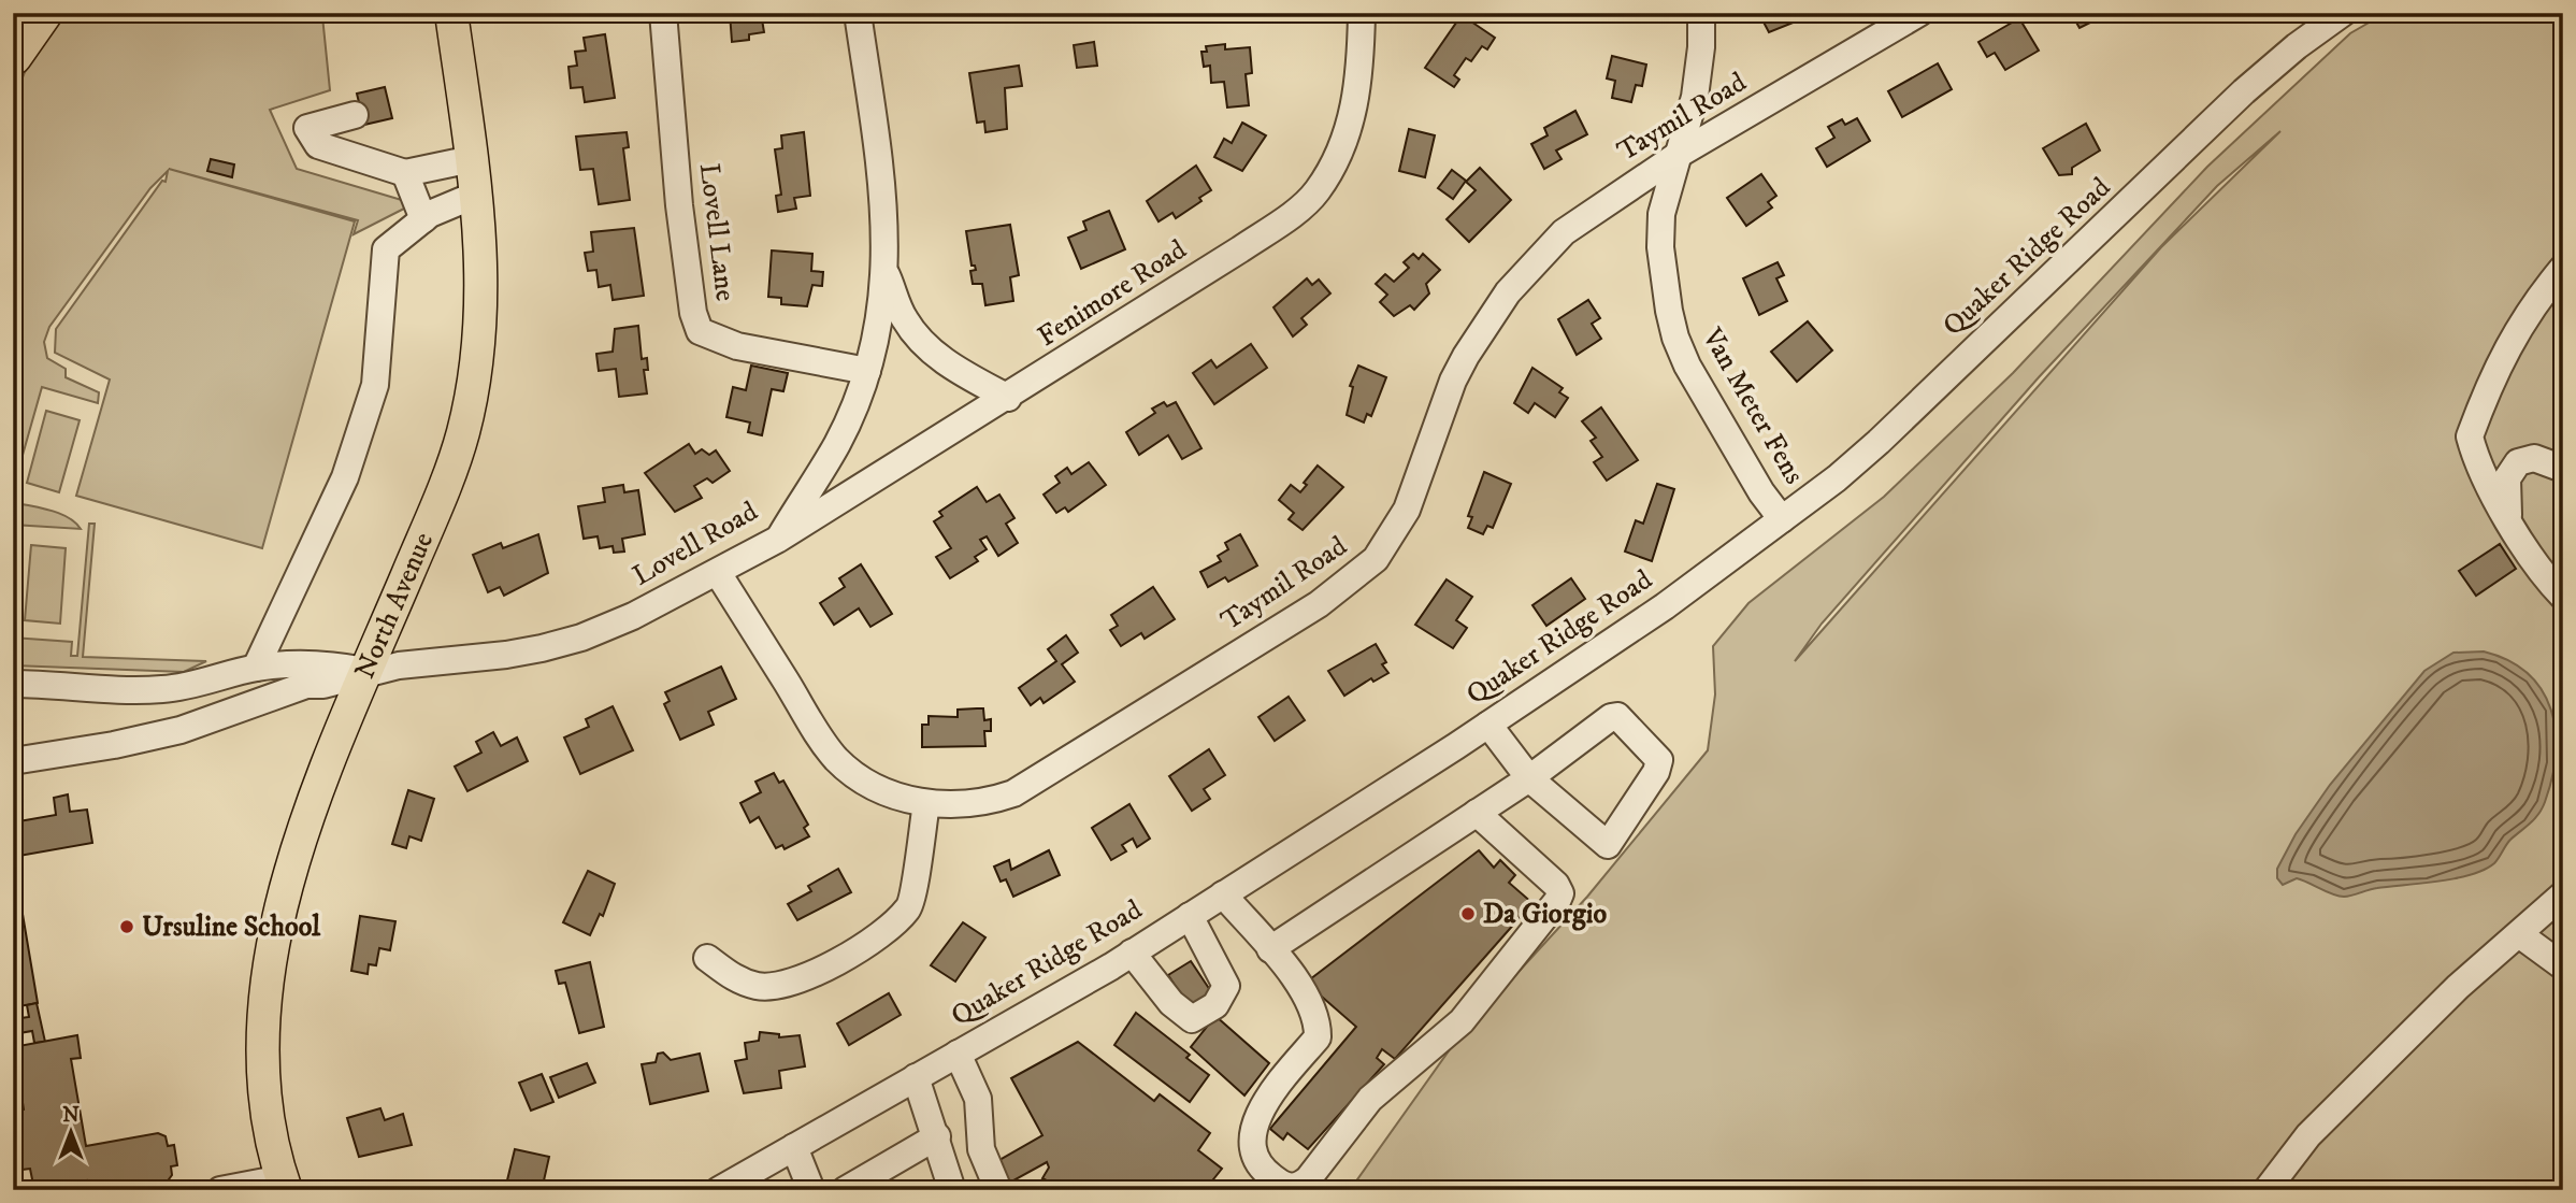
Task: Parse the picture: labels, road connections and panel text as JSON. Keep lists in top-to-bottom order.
{
  "streets": {
    "main road": ["North Avenue"],
    "street": [
      "Taymil Road",
      "Lovell Lane",
      "Quaker Ridge Road",
      "Fenimore Road",
      "Van Meter Fens",
      "Lovell Road"
    ]
  },
  "crossings": [
    ["Taymil Road", "Van Meter Fens"],
    ["Taymil Road", "Lovell Road"],
    ["Lovell Lane", "Lovell Road"],
    ["Quaker Ridge Road", "Van Meter Fens"],
    ["Fenimore Road", "Lovell Road"],
    ["Lovell Road", "North Avenue"]
  ],
  "places": ["Da Giorgio", "Ursuline School"],
  "north": "top"
}
